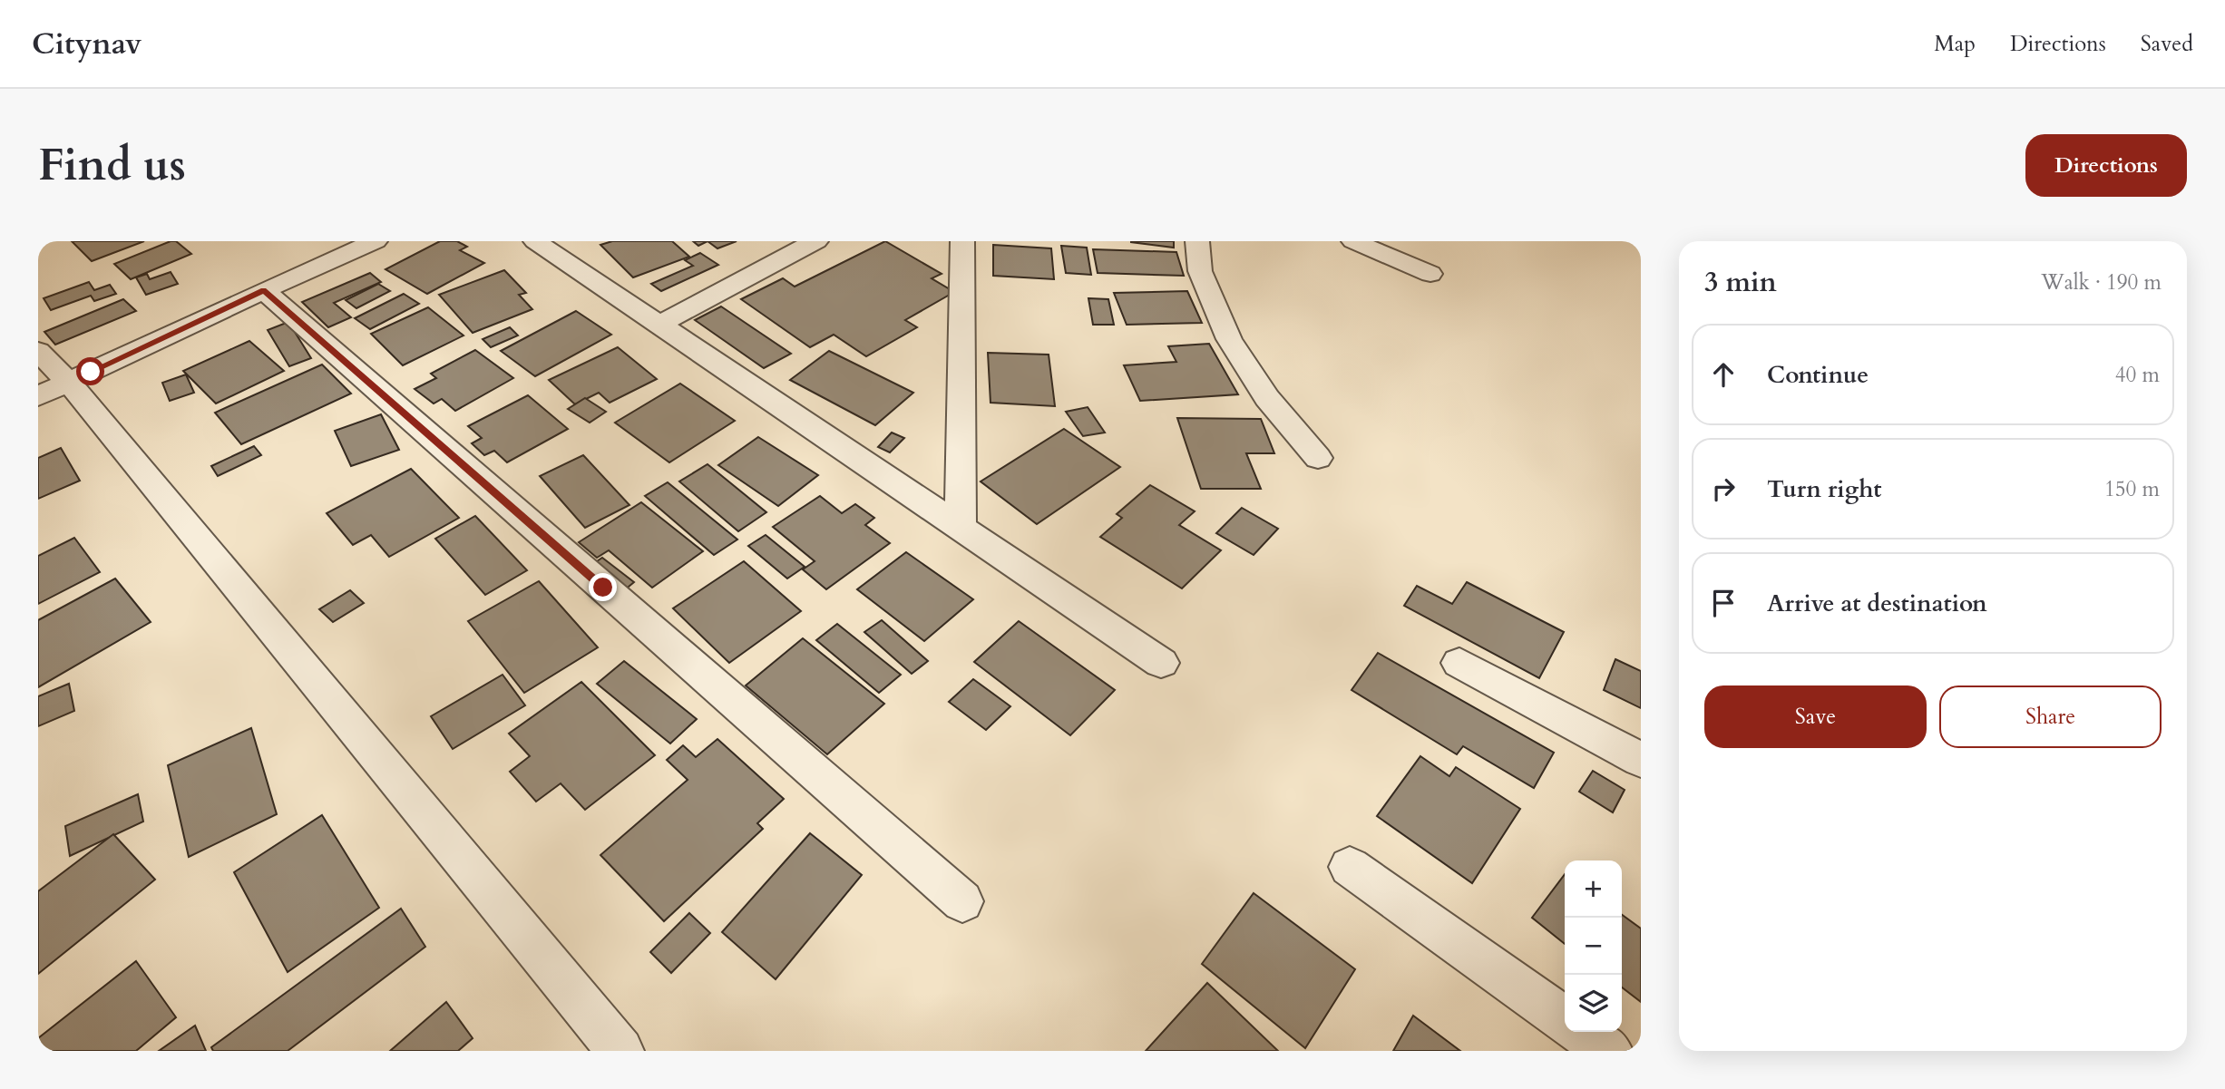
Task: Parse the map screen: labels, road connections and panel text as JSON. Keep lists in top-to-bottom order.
{
  "page": {
    "header": "Citynav",
    "nav": ["Map", "Directions", "Saved"],
    "buttons": [
      "Directions",
      ["Save", "Share"]
    ],
    "title": "Find us",
    "heading": ["3 min", "Walk · 190 m"],
    "list": [
      ["Continue", "40 m"],
      ["Turn right", "150 m"],
      "Arrive at destination"
    ],
    "map_buttons": ["+", "−"]
  }
}
